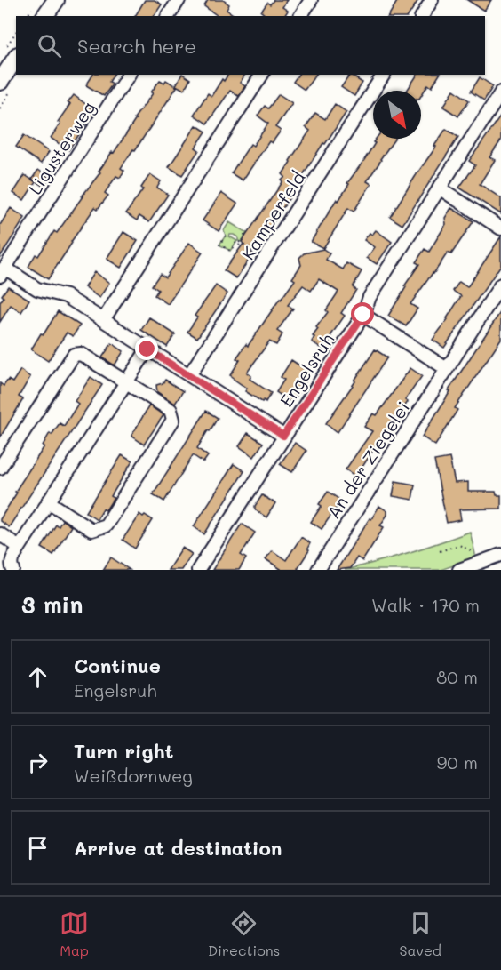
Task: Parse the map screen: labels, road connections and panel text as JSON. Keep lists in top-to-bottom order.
{
  "streets": {
    "street": [
      "Ligusterweg",
      "Kamperfeld",
      "Engelsruh",
      "An der Ziegelei"
    ]
  },
  "north": "bottom right",
  "page": {
    "search": "Search here",
    "heading": ["3 min", "Walk · 170 m"],
    "list": [
      ["Continue", "Engelsruh", "80 m"],
      ["Turn right", "Weißdornweg", "90 m"],
      "Arrive at destination"
    ],
    "nav": ["Map", "Directions", "Saved"]
  }
}
